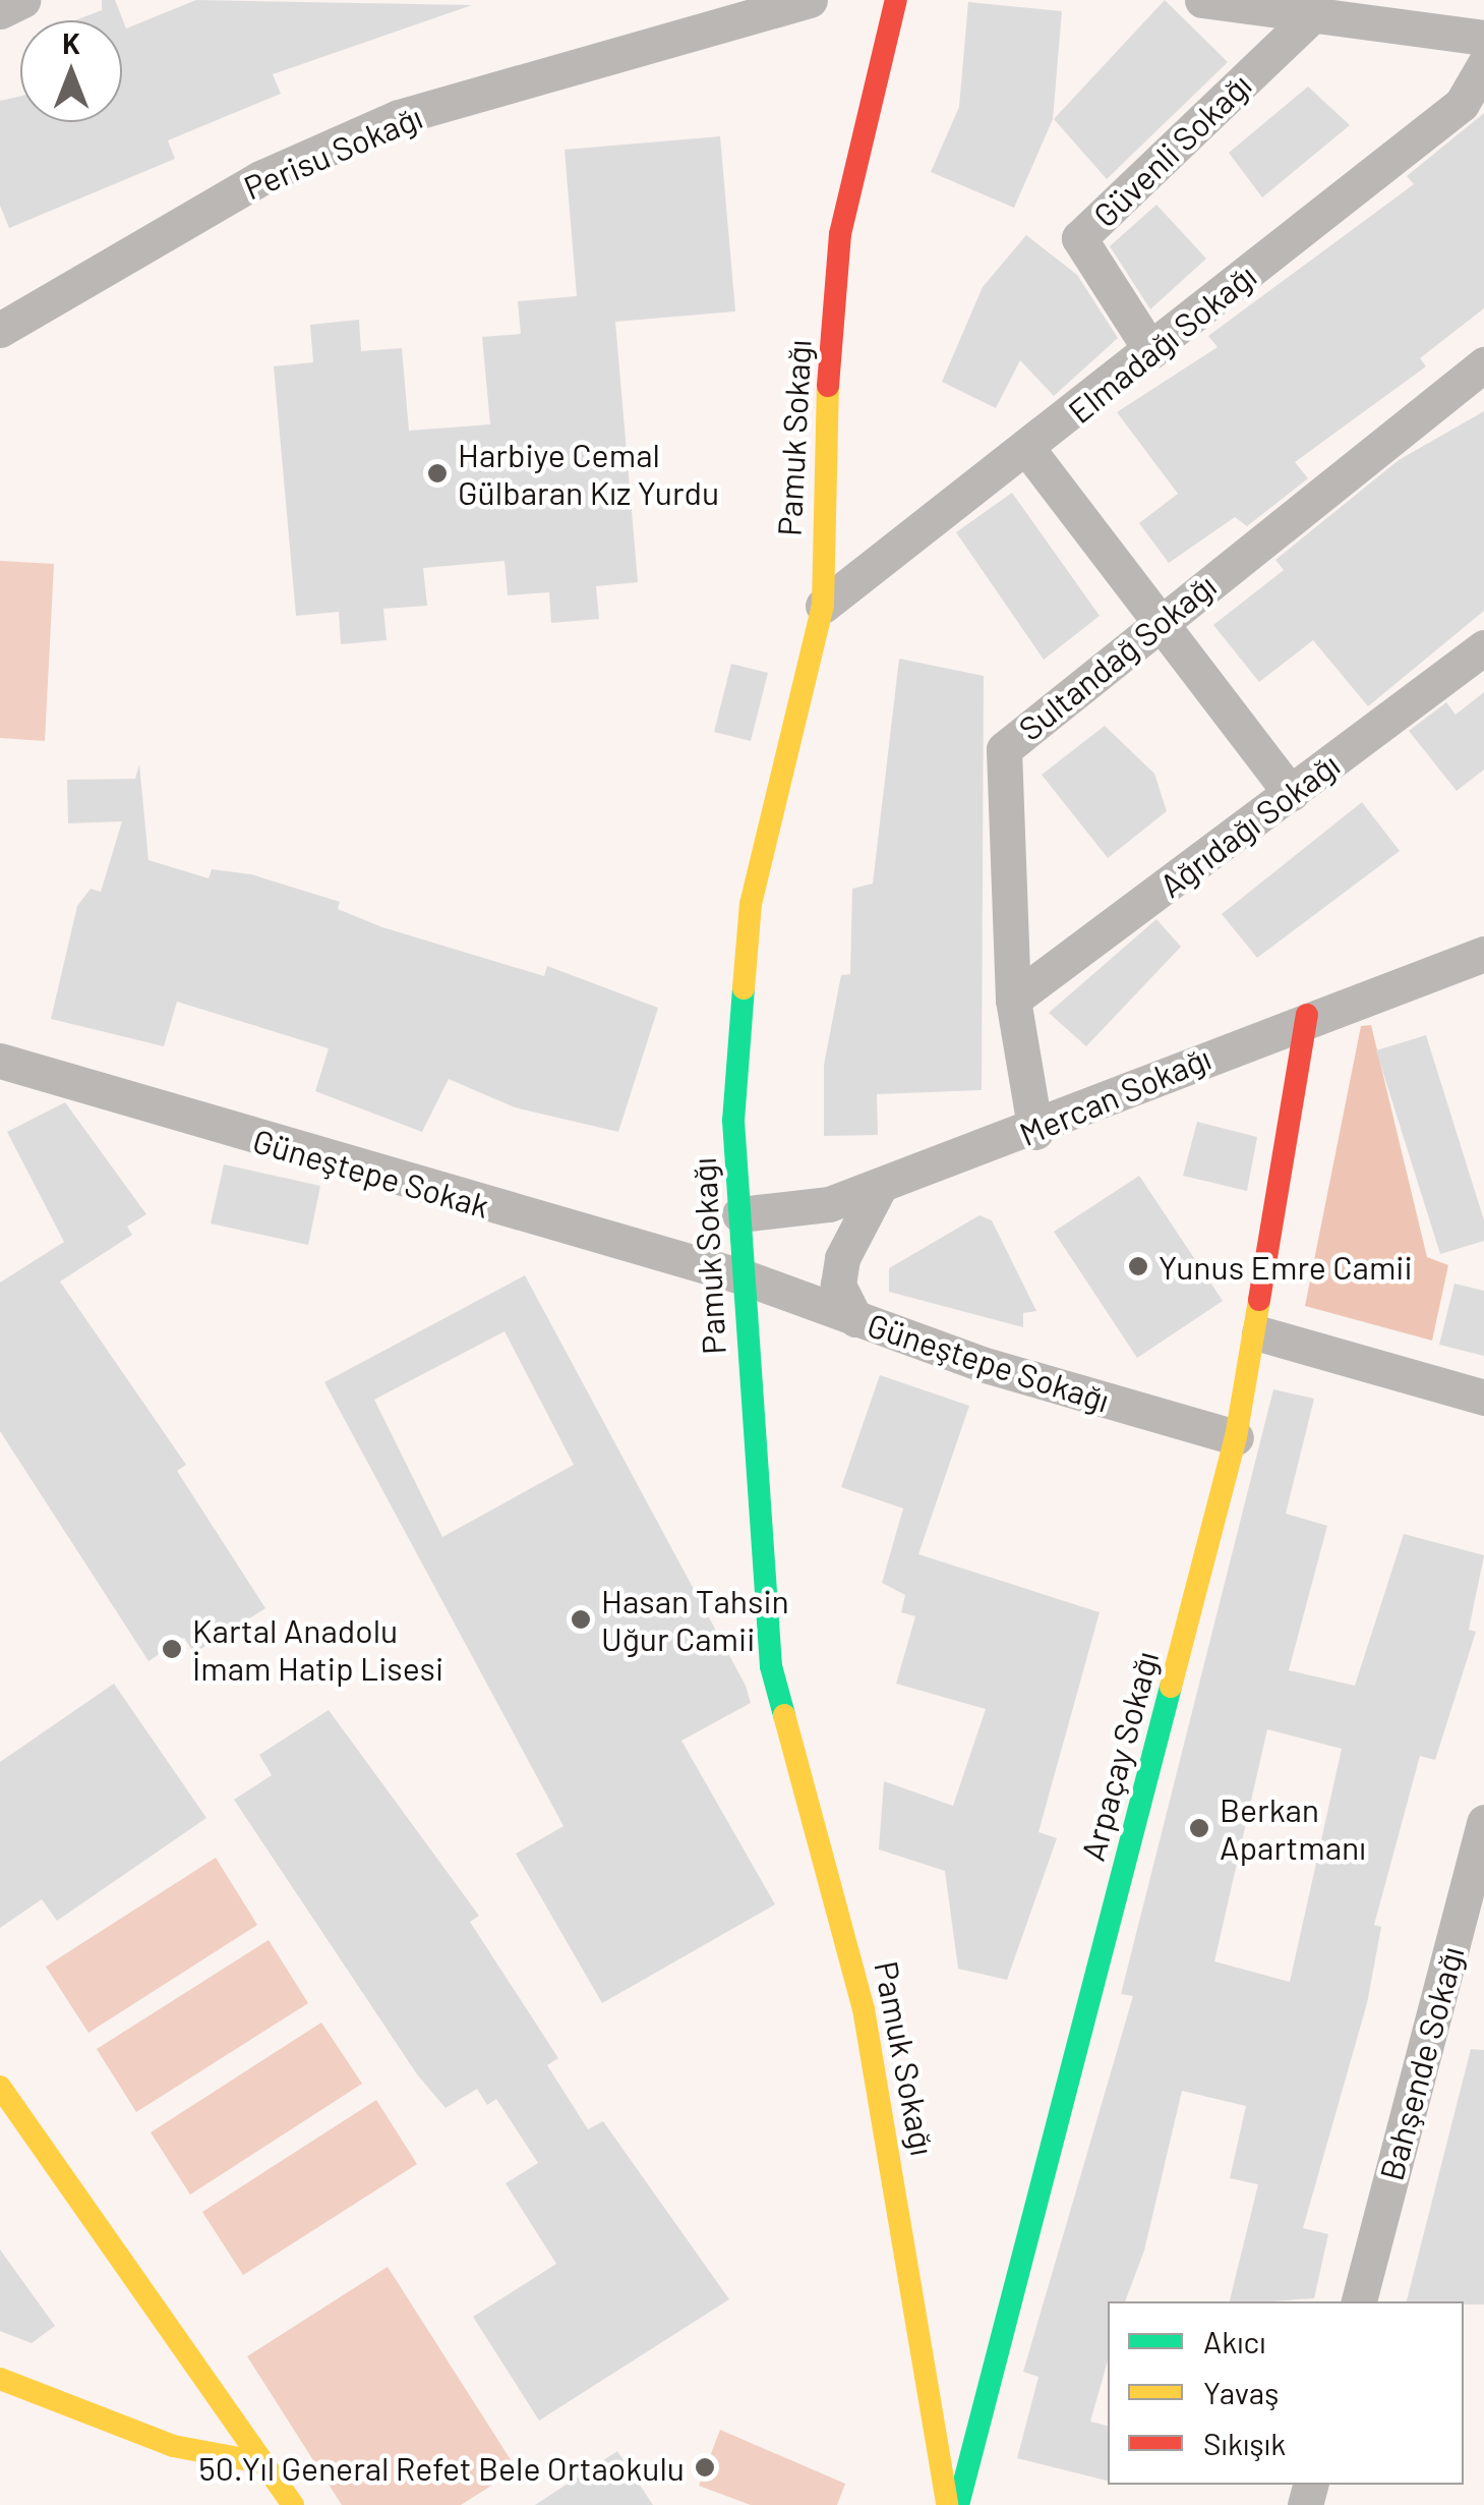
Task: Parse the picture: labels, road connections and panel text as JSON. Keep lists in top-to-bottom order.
{
  "streets": {
    "street": [
      "Güvenli Sokağı",
      "Perisu Sokağı",
      "Elmadağı Sokağı",
      "Pamuk Sokağı",
      "Sultandağ Sokağı",
      "Ağrıdağı Sokağı",
      "Mercan Sokağı",
      "Güneştepe Sokak",
      "Güneştepe Sokağı",
      "Arpaçay Sokağı",
      "Bahşende Sokağı"
    ]
  },
  "crossings": [
    ["Güvenli Sokağı", "Elmadağı Sokağı"],
    ["Elmadağı Sokağı", "Pamuk Sokağı"],
    ["Pamuk Sokağı", "Mercan Sokağı"],
    ["Pamuk Sokağı", "Güneştepe Sokak"],
    ["Pamuk Sokağı", "Güneştepe Sokağı"],
    ["Sultandağ Sokağı", "Ağrıdağı Sokağı"],
    ["Sultandağ Sokağı", "Mercan Sokağı"],
    ["Mercan Sokağı", "Arpaçay Sokağı"],
    ["Güneştepe Sokak", "Güneştepe Sokağı"],
    ["Güneştepe Sokağı", "Arpaçay Sokağı"]
  ],
  "places": [
    "Harbiye Cemal Gülbaran Kız Yurdu",
    "Yunus Emre Camii",
    "Hasan Tahsin Uğur Camii",
    "Kartal Anadolu İmam Hatip Lisesi",
    "Berkan Apartmanı",
    "50.Yıl General Refet Bele Ortaokulu"
  ],
  "legend": ["Akıcı", "Yavaş", "Sıkışık"],
  "north": "top"
}
